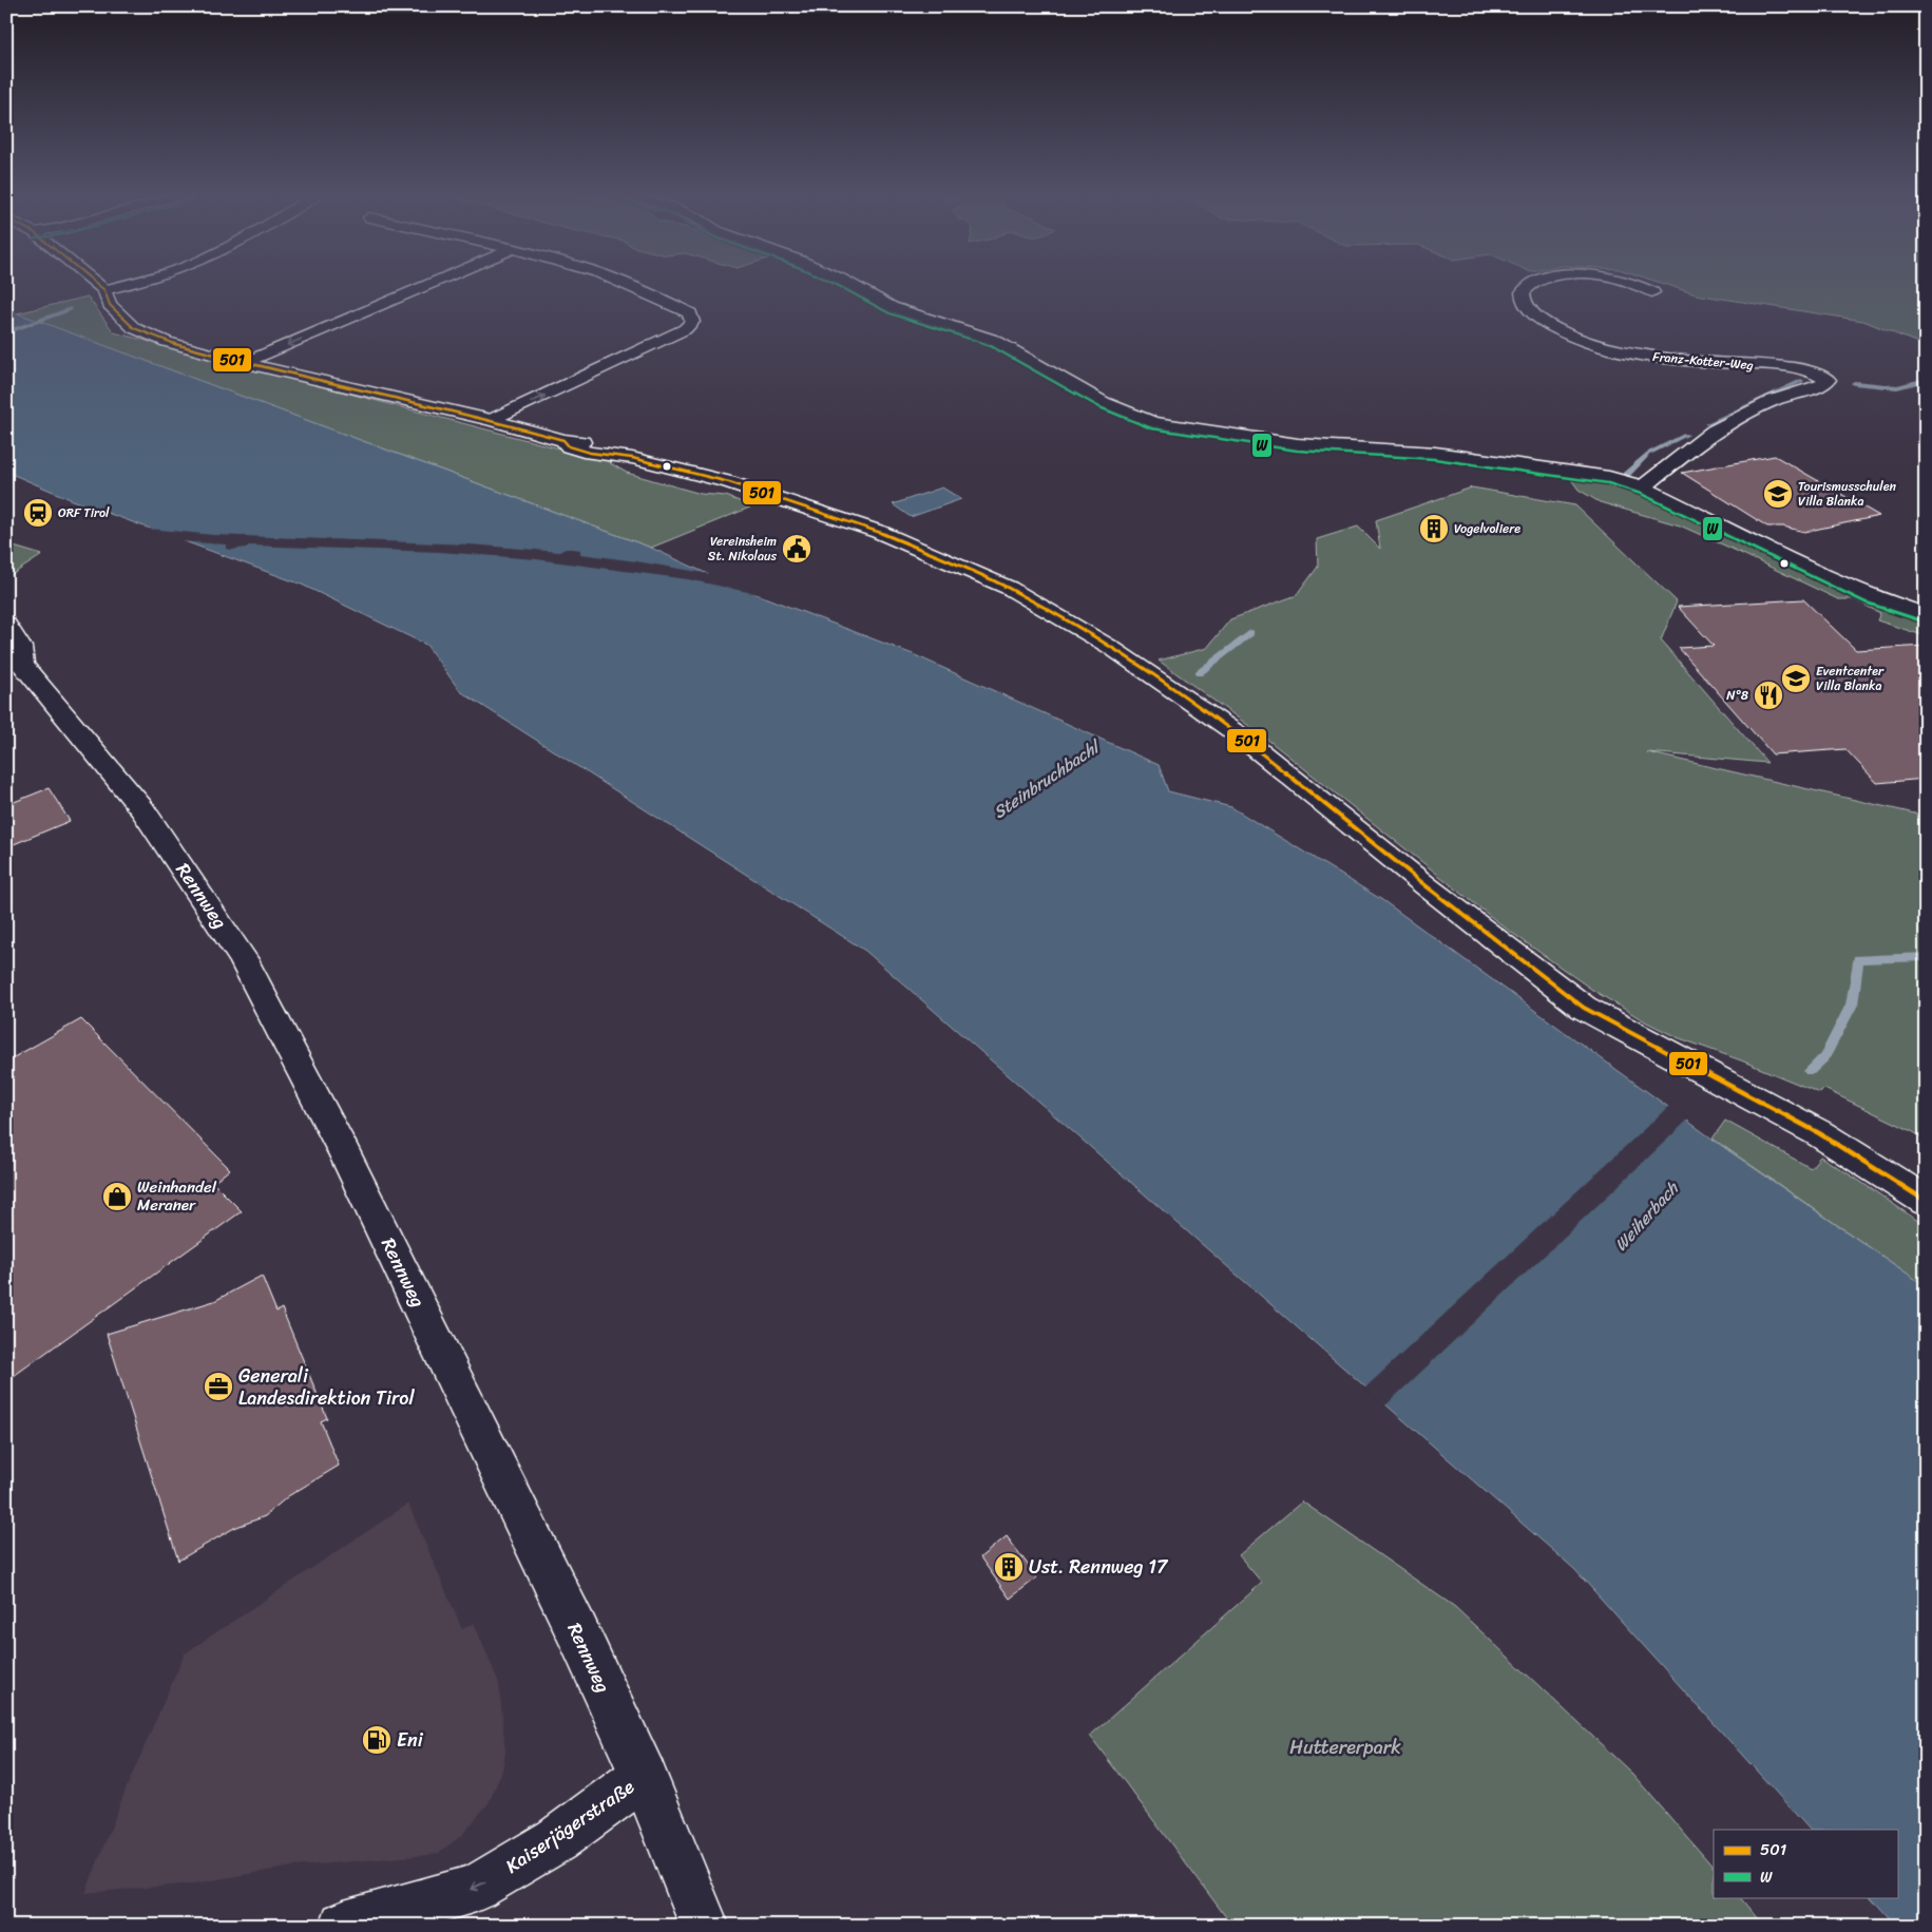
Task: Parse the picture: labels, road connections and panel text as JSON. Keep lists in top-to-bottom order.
{
  "streets": {
    "street": ["Franz-Kotter-Weg", "Rennweg", "Kaiserjägerstraße"]
  },
  "crossings": [
    ["Rennweg", "Kaiserjägerstraße"]
  ],
  "one_way": ["Kaiserjägerstraße"],
  "water": ["Steinbruchbachl", "Weiherbach"],
  "parks": ["Huttererpark"],
  "places": {
    "school or university": ["Tourismusschulen Villa Blanka", "Eventcenter Villa Blanka"],
    "station": ["ORF Tirol"],
    "building": ["Vogelvoliere", "Ust. Rennweg 17"],
    "public building": ["Vereinsheim St. Nikolaus"],
    "restaurant": ["N°8"],
    "shop": ["Weinhandel Meraner"],
    "office": ["Generali Landesdirektion Tirol"],
    "fuel station": ["Eni"]
  },
  "lines": ["transit line 501", "transit line W"],
  "legend": ["501", "W"]
}
